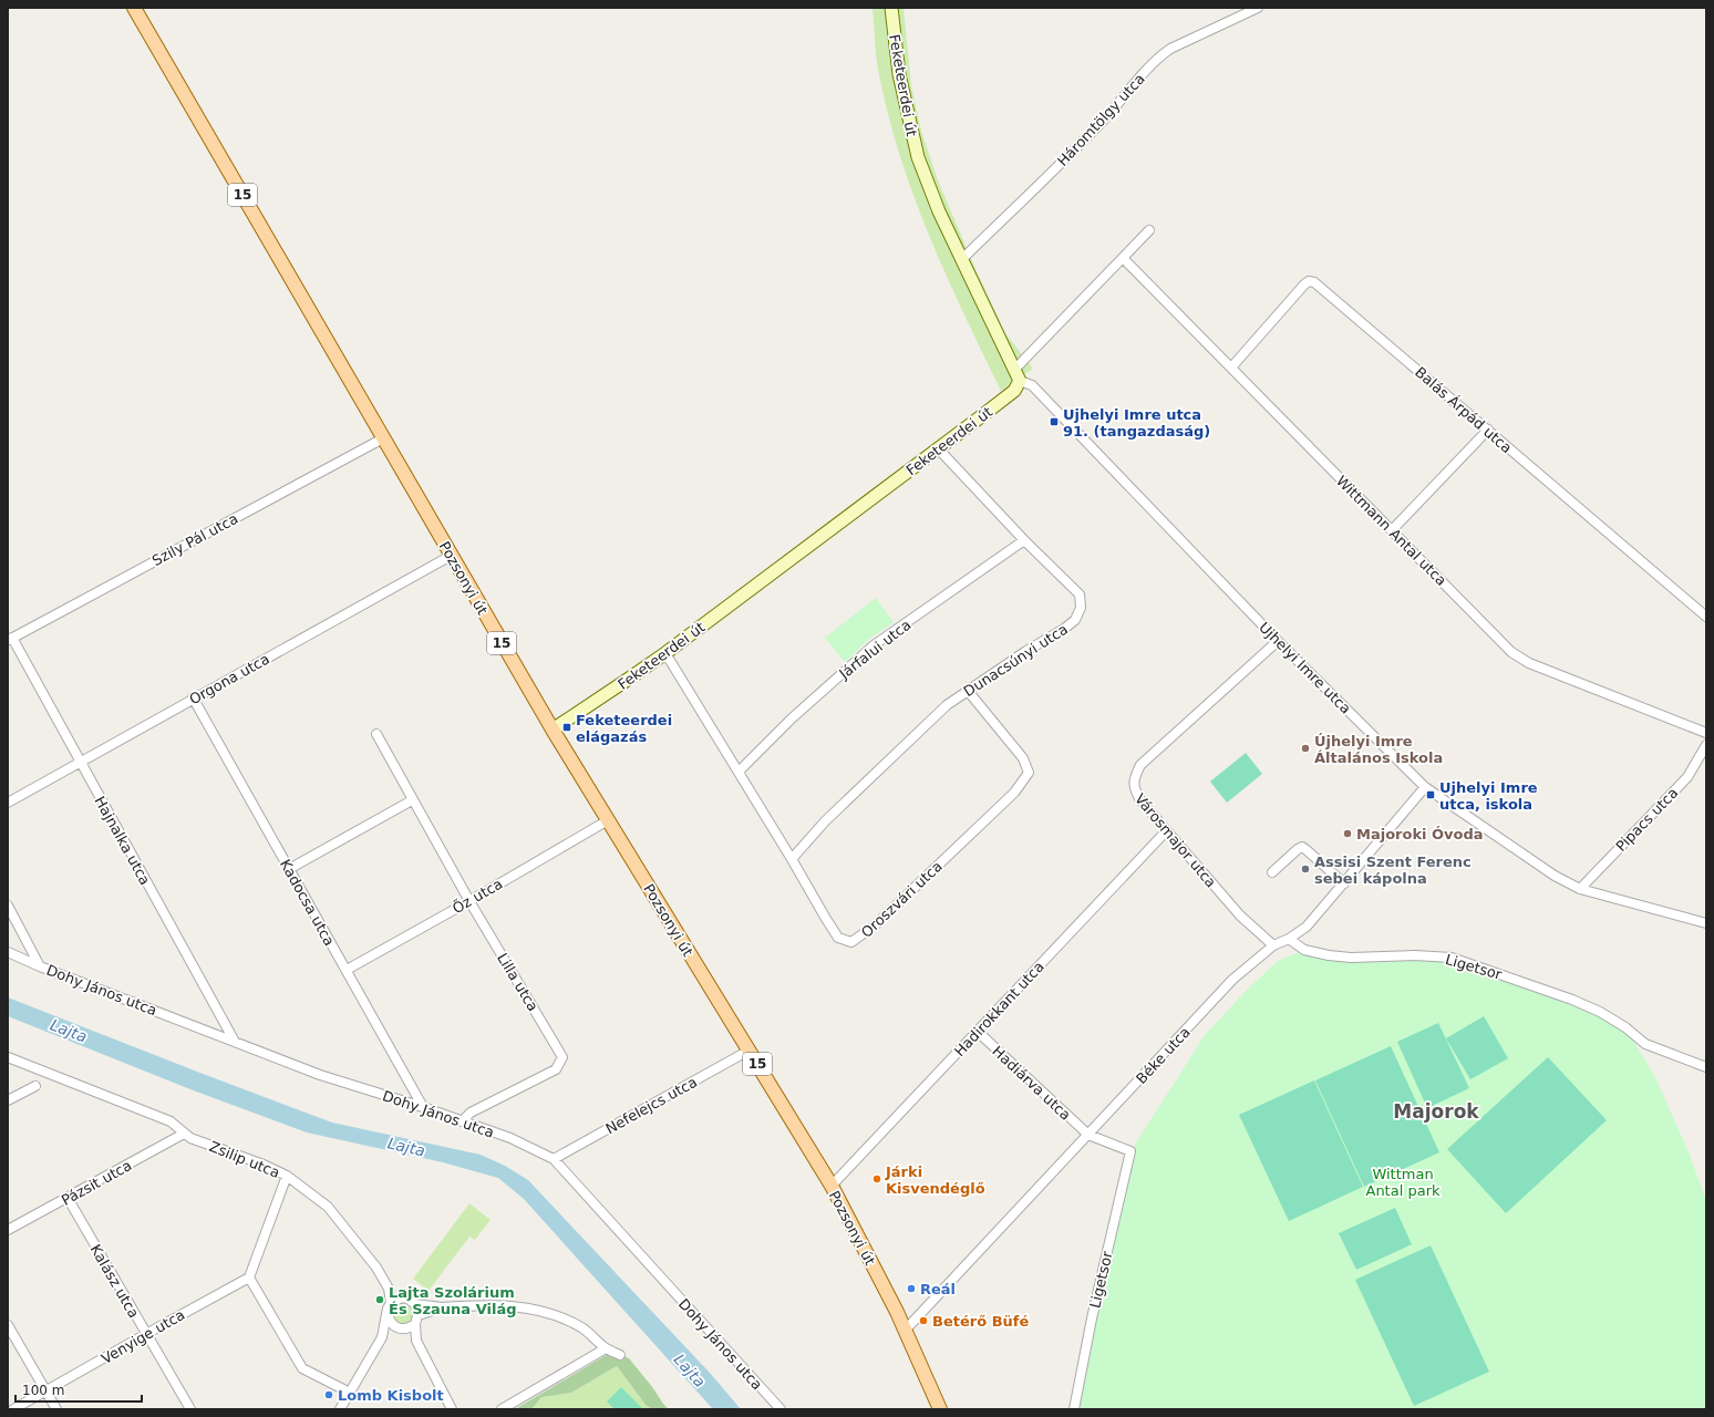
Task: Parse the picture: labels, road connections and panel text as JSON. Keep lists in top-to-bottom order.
{
  "streets": {
    "main road": ["Feketeerdei út", "15", "Pozsonyi út"],
    "street": [
      "Háromtölgy utca",
      "Balás Árpád utca",
      "Wittmann Antal utca",
      "Szily Pál utca",
      "Járfalui utca",
      "Dunacsúnyi utca",
      "Ujhelyi Imre utca",
      "Orgona utca",
      "Pipacs utca",
      "Hajnalka utca",
      "Városmajor utca",
      "Őz utca",
      "Oroszvári utca",
      "Kadocsa utca",
      "Ligetsor",
      "Lilla utca",
      "Dohy János utca",
      "Hadirokkant utca",
      "Béke utca",
      "Hadiárva utca",
      "Nefelejcs utca",
      "Zsilip utca",
      "Pázsit utca",
      "Kalász utca",
      "Venyige utca"
    ]
  },
  "crossings": [
    ["Feketeerdei út", "Háromtölgy utca"],
    ["Feketeerdei út", "Pozsonyi út"],
    ["Feketeerdei út", "Dunacsúnyi utca"],
    ["Feketeerdei út", "Ujhelyi Imre utca"],
    ["Feketeerdei út", "Oroszvári utca"],
    ["15", "Szily Pál utca"],
    ["15", "Pozsonyi út"],
    ["Balás Árpád utca", "Wittmann Antal utca"],
    ["Szily Pál utca", "Pozsonyi út"],
    ["Szily Pál utca", "Hajnalka utca"],
    ["Pozsonyi út", "Orgona utca"],
    ["Pozsonyi út", "Őz utca"],
    ["Pozsonyi út", "Hadirokkant utca"],
    ["Pozsonyi út", "Béke utca"],
    ["Pozsonyi út", "Nefelejcs utca"],
    ["Járfalui utca", "Dunacsúnyi utca"],
    ["Járfalui utca", "Oroszvári utca"],
    ["Dunacsúnyi utca", "Oroszvári utca"],
    ["Ujhelyi Imre utca", "Pipacs utca"],
    ["Ujhelyi Imre utca", "Városmajor utca"],
    ["Ujhelyi Imre utca", "Béke utca"],
    ["Orgona utca", "Hajnalka utca"],
    ["Orgona utca", "Kadocsa utca"],
    ["Hajnalka utca", "Dohy János utca"],
    ["Városmajor utca", "Hadirokkant utca"],
    ["Városmajor utca", "Béke utca"],
    ["Őz utca", "Kadocsa utca"],
    ["Őz utca", "Lilla utca"],
    ["Kadocsa utca", "Dohy János utca"],
    ["Ligetsor", "Béke utca"],
    ["Ligetsor", "Hadiárva utca"],
    ["Lilla utca", "Dohy János utca"],
    ["Dohy János utca", "Nefelejcs utca"],
    ["Hadirokkant utca", "Hadiárva utca"],
    ["Béke utca", "Hadiárva utca"],
    ["Zsilip utca", "Pázsit utca"],
    ["Pázsit utca", "Kalász utca"],
    ["Kalász utca", "Venyige utca"]
  ],
  "districts": ["Majorok"],
  "water": ["Lajta"],
  "parks": ["Wittman Antal park"],
  "places": {
    "transit": ["Ujhelyi Imre utca 91. (tangazdaság)", "Feketeerdei elágazás", "Ujhelyi Imre utca, iskola"],
    "other": [
      "Újhelyi Imre Általános Iskola",
      "Majoroki Óvoda",
      "Assisi Szent Ferenc sebei kápolna",
      "Járki Kisvendéglő",
      "Reál",
      "Lajta Szolárium És Szauna Világ",
      "Betérő Büfé",
      "Lomb Kisbolt"
    ]
  },
  "scale_bar": "100 m"
}
